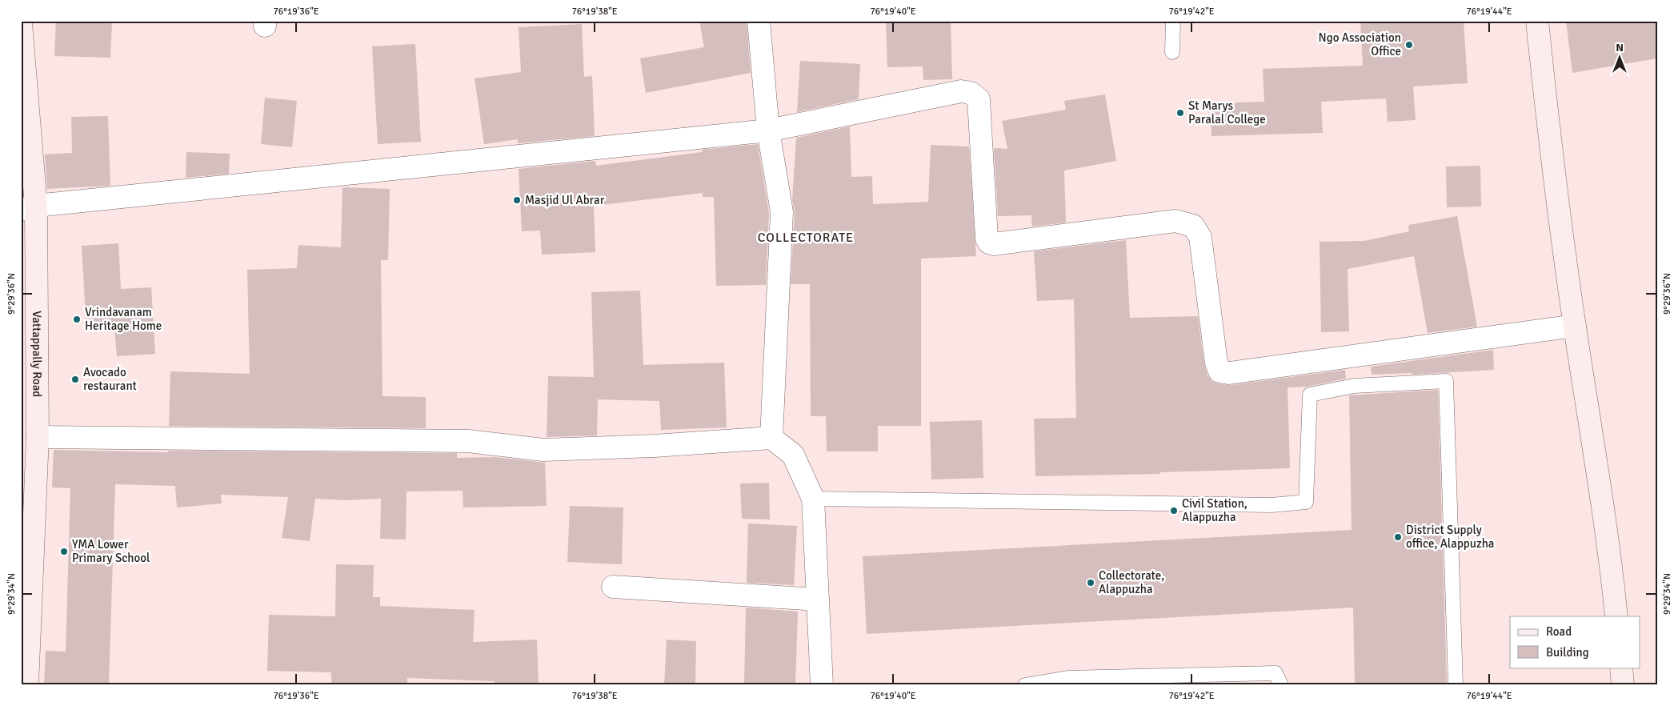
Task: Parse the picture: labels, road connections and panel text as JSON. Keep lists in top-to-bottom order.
{
  "streets": {
    "main road": ["Vattappally Road"]
  },
  "districts": ["COLLECTORATE"],
  "places": [
    "Ngo Association Office",
    "St Marys Paralal College",
    "Masjid Ul Abrar",
    "Vrindavanam Heritage Home",
    "Avocado restaurant",
    "Civil Station, Alappuzha",
    "District Supply office, Alappuzha",
    "YMA Lower Primary School",
    "Collectorate, Alappuzha"
  ],
  "legend": ["Road", "Building"],
  "north": "top",
  "coordinates": [
    "76°19'36\"E",
    "76°19'38\"E",
    "76°19'40\"E",
    "76°19'42\"E",
    "76°19'44\"E",
    "9°29'36\"N",
    "9°29'34\"N"
  ]
}
